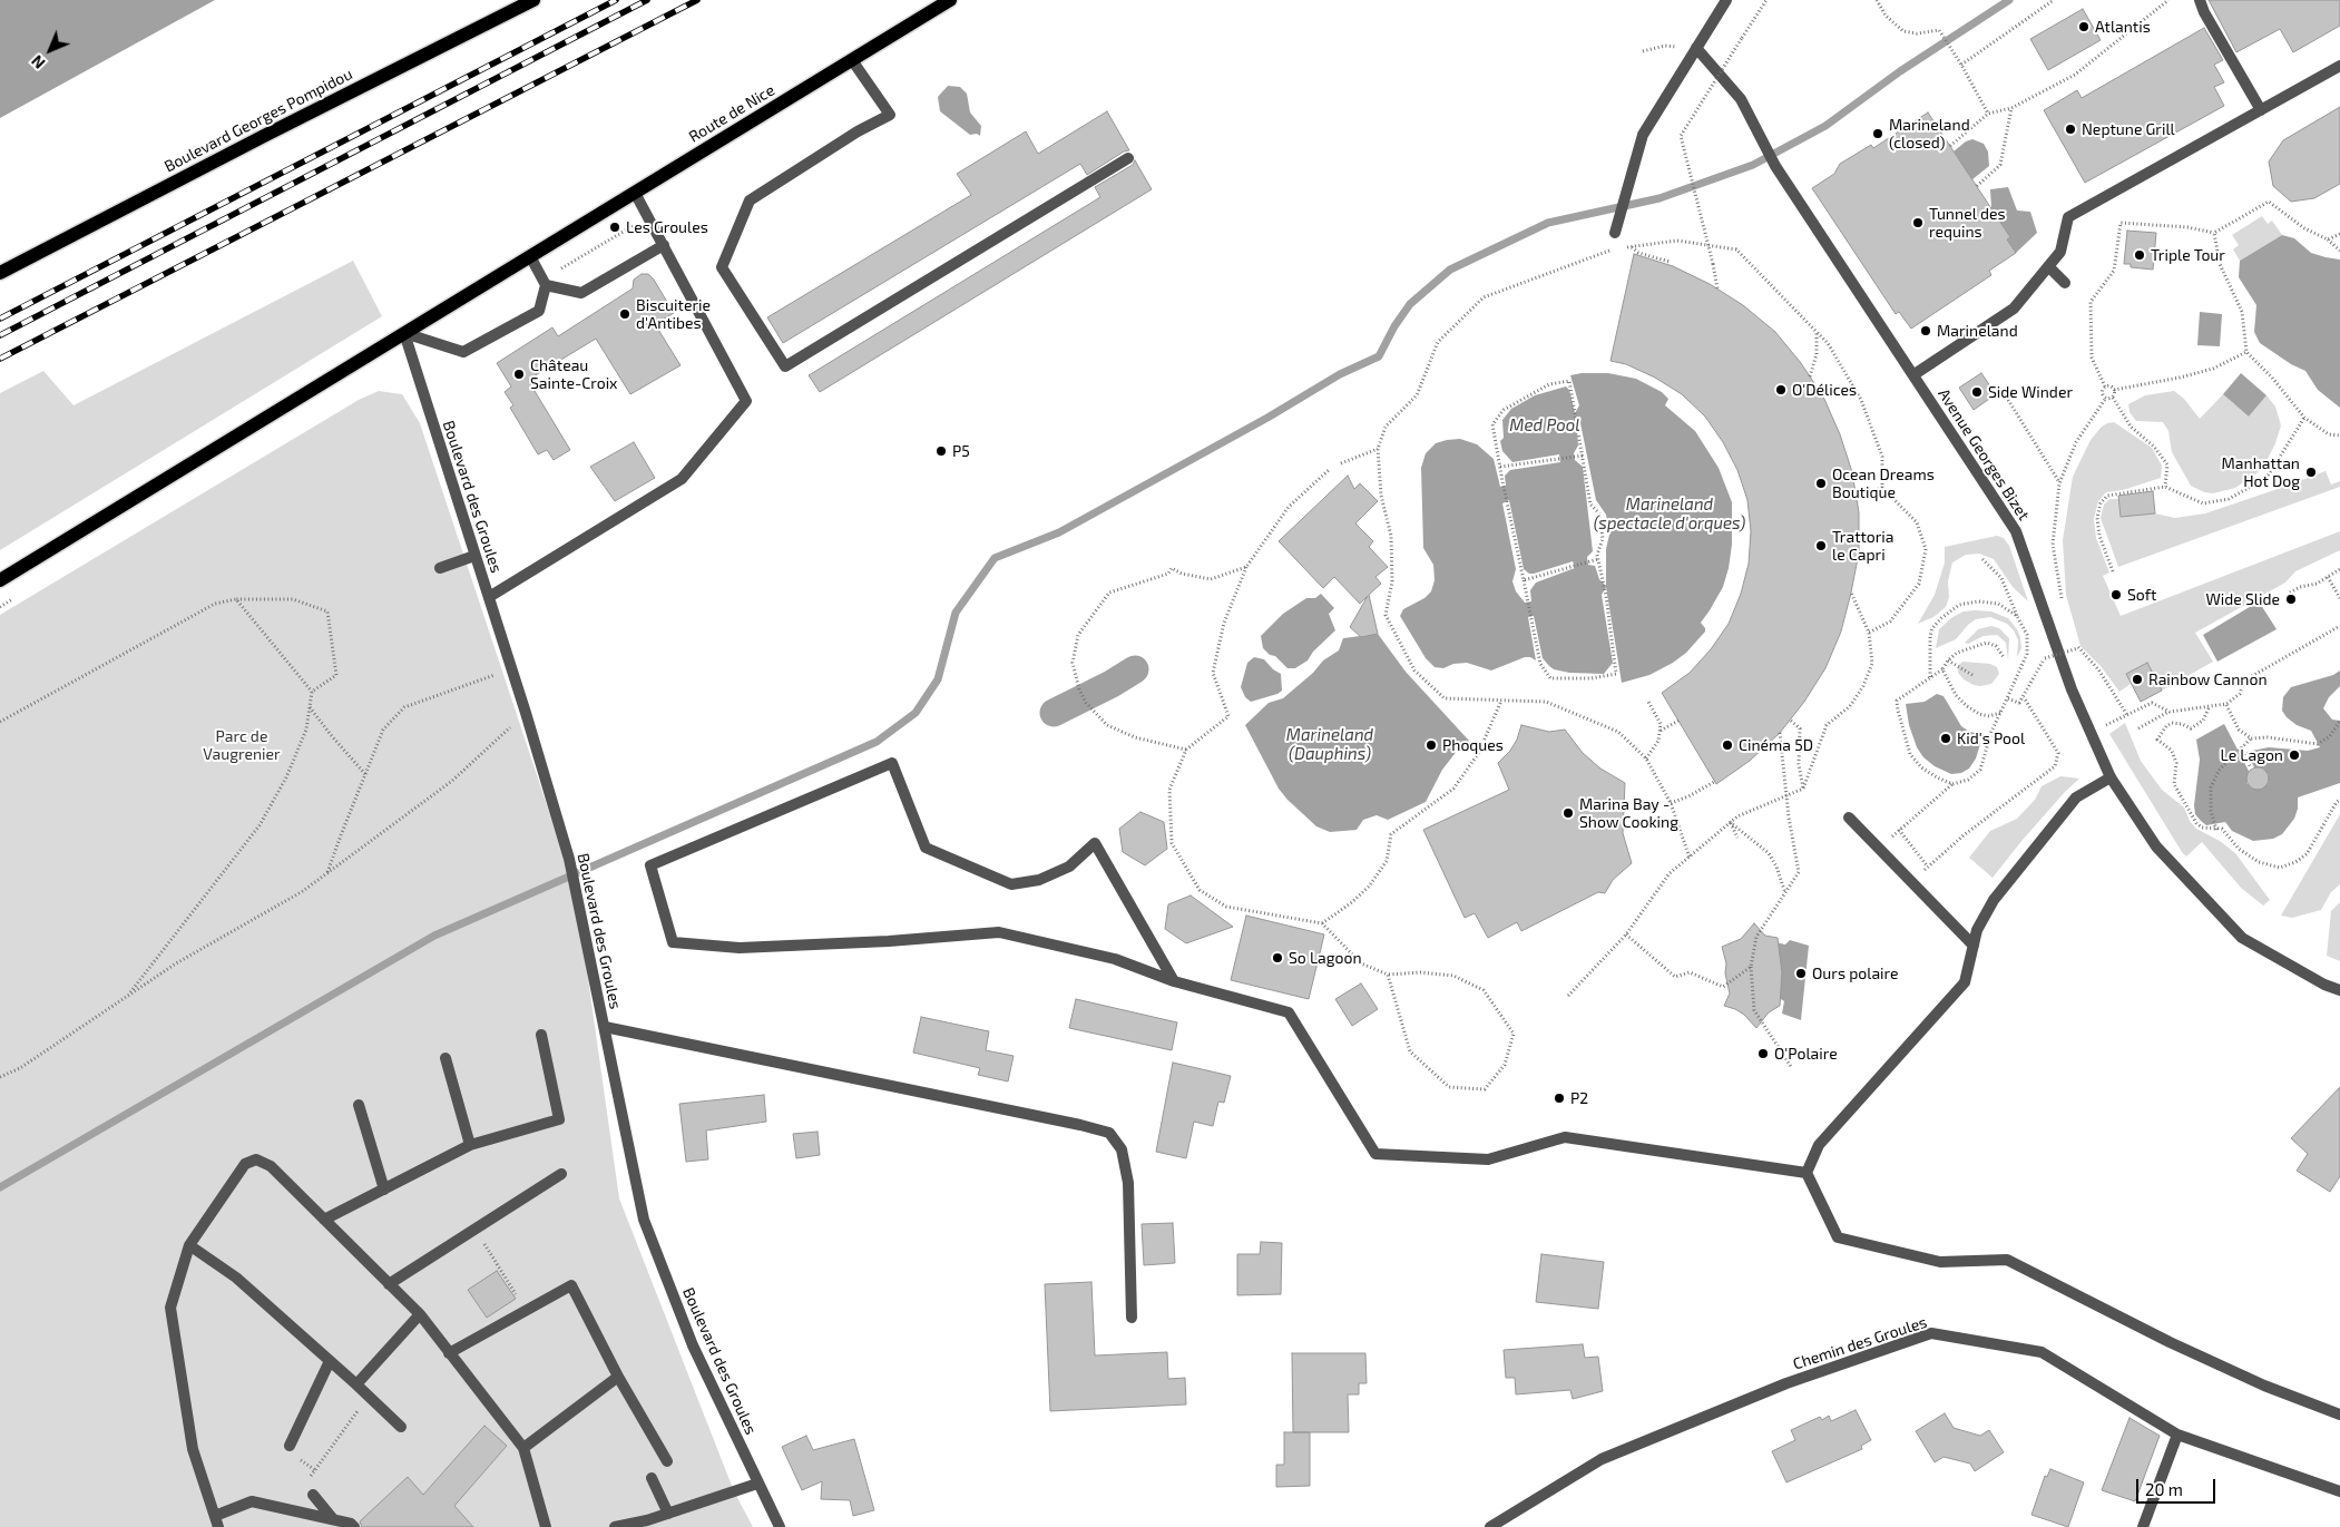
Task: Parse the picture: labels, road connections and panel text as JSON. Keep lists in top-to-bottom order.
{
  "streets": {
    "main road": ["Route de Nice", "Boulevard Georges Pompidou"],
    "street": ["Avenue Georges Bizet", "Boulevard des Groules", "Chemin des Groules"]
  },
  "crossings": [
    ["Route de Nice", "Boulevard des Groules"]
  ],
  "water": ["Med Pool", "Marineland (spectacle d'orques)", "Marineland (Dauphins)"],
  "parks": ["Parc de Vaugrenier"],
  "places": [
    "Atlantis",
    "Neptune Grill",
    "Marineland (closed)",
    "Tunnel des requins",
    "Les Groules",
    "Triple Tour",
    "Biscuiterie d'Antibes",
    "Marineland",
    "Château Sainte-Croix",
    "O'Délices",
    "Side Winder",
    "P5",
    "Manhattan Hot Dog",
    "Ocean Dreams Boutique",
    "Trattoria le Capri",
    "Soft",
    "Wide Slide",
    "Rainbow Cannon",
    "Kid's Pool",
    "Phoques",
    "Cinéma 5D",
    "Le Lagon",
    "Marina Bay - Show Cooking",
    "So Lagoon",
    "Ours polaire",
    "O'Polaire",
    "P2"
  ],
  "scale_bar": "20 m",
  "north": "bottom left"
}
